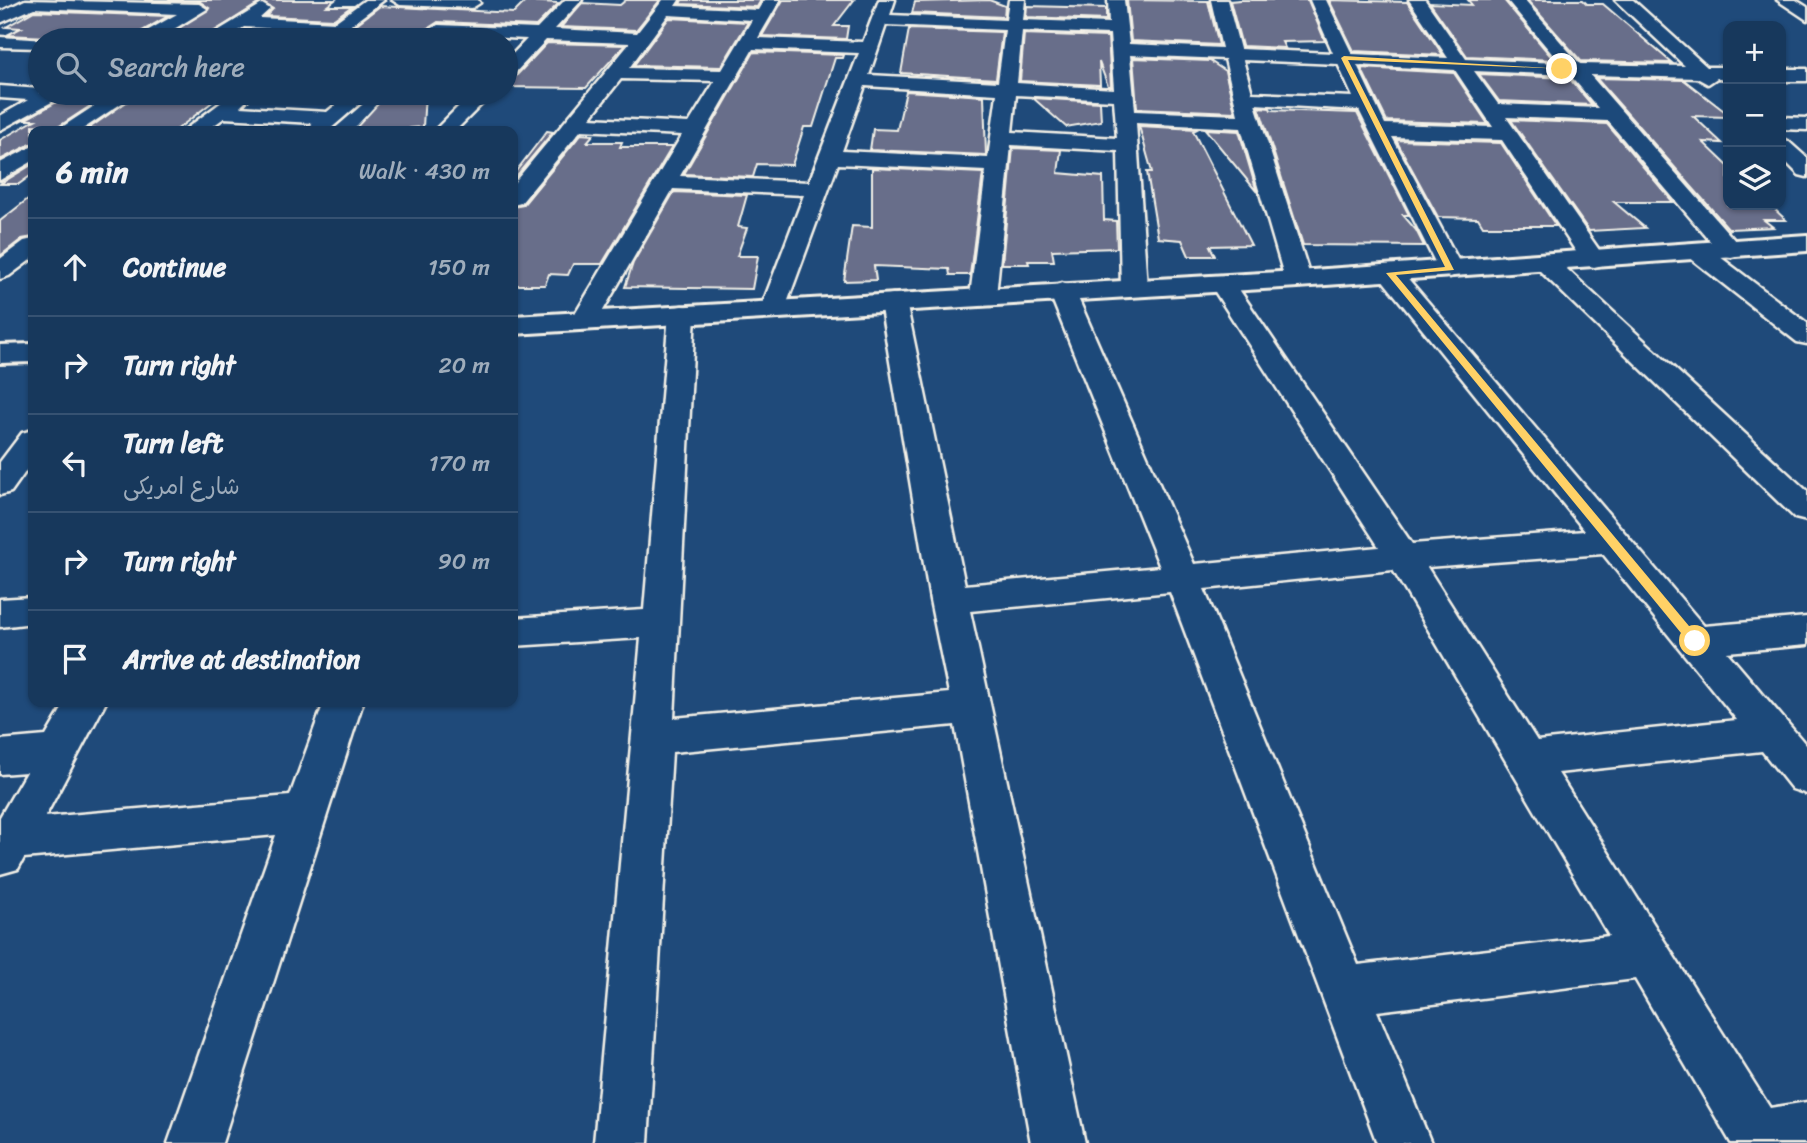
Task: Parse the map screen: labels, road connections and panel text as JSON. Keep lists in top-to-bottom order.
{
  "page": {
    "map_buttons": ["+", "−"],
    "search": "Search here",
    "heading": ["6 min", "Walk · 430 m"],
    "list": [
      ["Continue", "150 m"],
      ["Turn right", "20 m"],
      ["Turn left", "شارع امريكى", "170 m"],
      ["Turn right", "90 m"],
      "Arrive at destination"
    ]
  }
}
